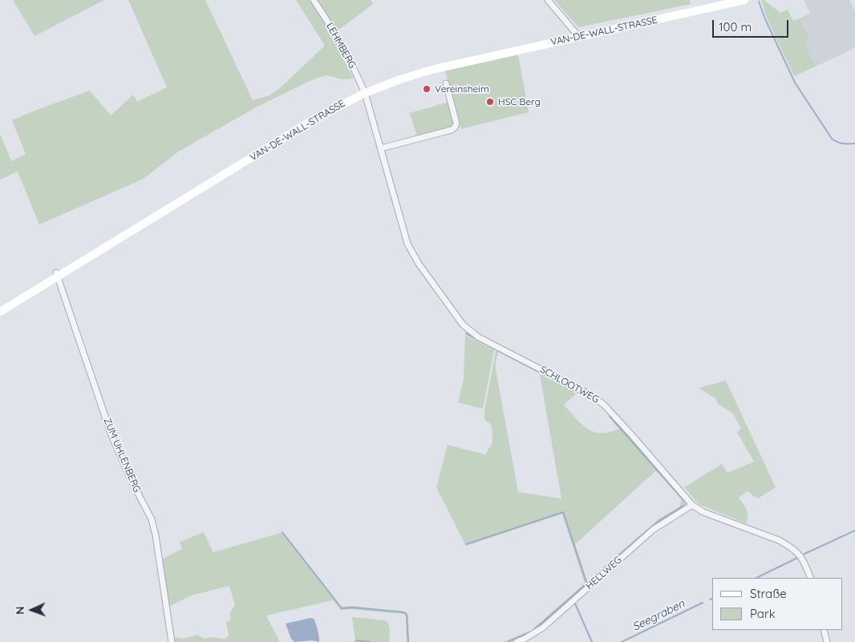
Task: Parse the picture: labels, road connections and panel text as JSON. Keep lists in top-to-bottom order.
{
  "streets": {
    "main road": ["VAN-DE-WALL-STRASSE"],
    "street": [
      "LEHMBERG",
      "SCHLOOTWEG",
      "ZUM UHLENBERG",
      "HELLWEG"
    ]
  },
  "crossings": [
    ["VAN-DE-WALL-STRASSE", "LEHMBERG"],
    ["VAN-DE-WALL-STRASSE", "SCHLOOTWEG"],
    ["VAN-DE-WALL-STRASSE", "ZUM UHLENBERG"],
    ["LEHMBERG", "SCHLOOTWEG"],
    ["SCHLOOTWEG", "HELLWEG"]
  ],
  "water": ["Seegraben"],
  "places": ["Vereinsheim", "HSC Berg"],
  "legend": ["Straße", "Park"],
  "scale_bar": "100 m",
  "north": "left"
}
